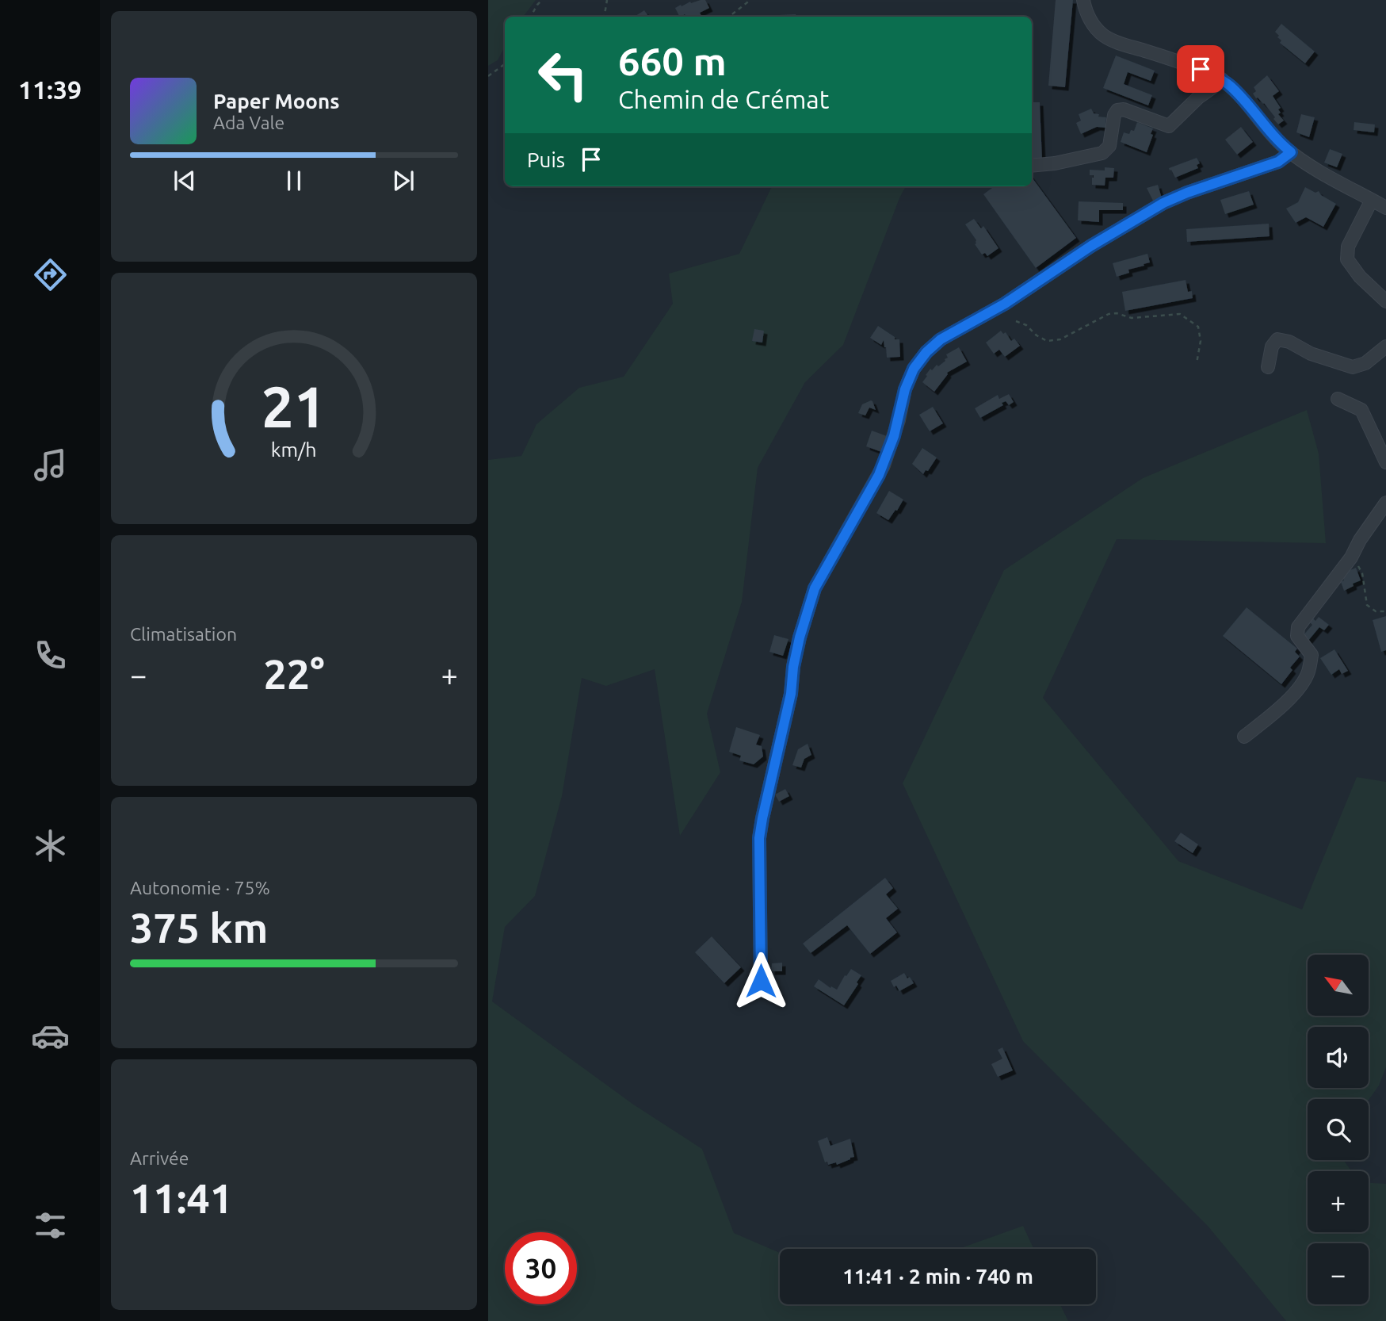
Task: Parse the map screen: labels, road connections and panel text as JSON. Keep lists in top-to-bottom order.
{
  "north": "top left",
  "page": {
    "tabs": "11:39",
    "turn": ["660 m", "Chemin de Crémat"],
    "song": ["Paper Moons", "Ada Vale"],
    "then": "Puis",
    "tile": [
      "Climatisation",
      ["Autonomie · 75%", "375 km"],
      ["Arrivée", "11:41"]
    ],
    "heat": ["−", "22°", "+"],
    "map_buttons": ["+", "−"],
    "limit": "30",
    "trip": "11:41 · 2 min · 740 m",
    "gauge": ["21", "km/h"]
  }
}
